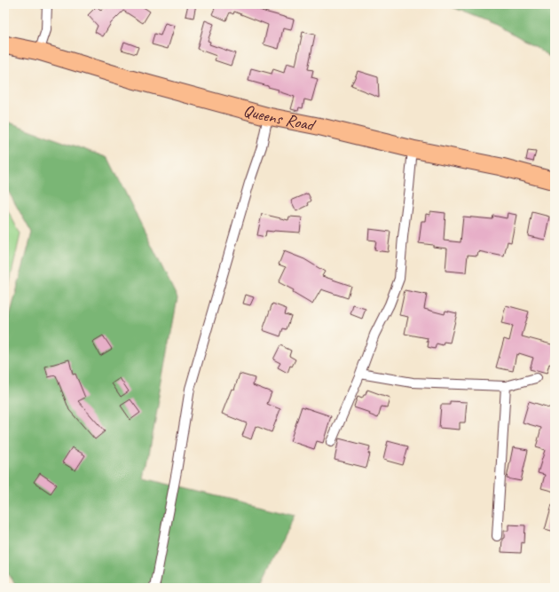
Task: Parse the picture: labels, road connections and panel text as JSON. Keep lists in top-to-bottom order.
{
  "streets": {
    "highway": ["Queens Road"]
  }
}
